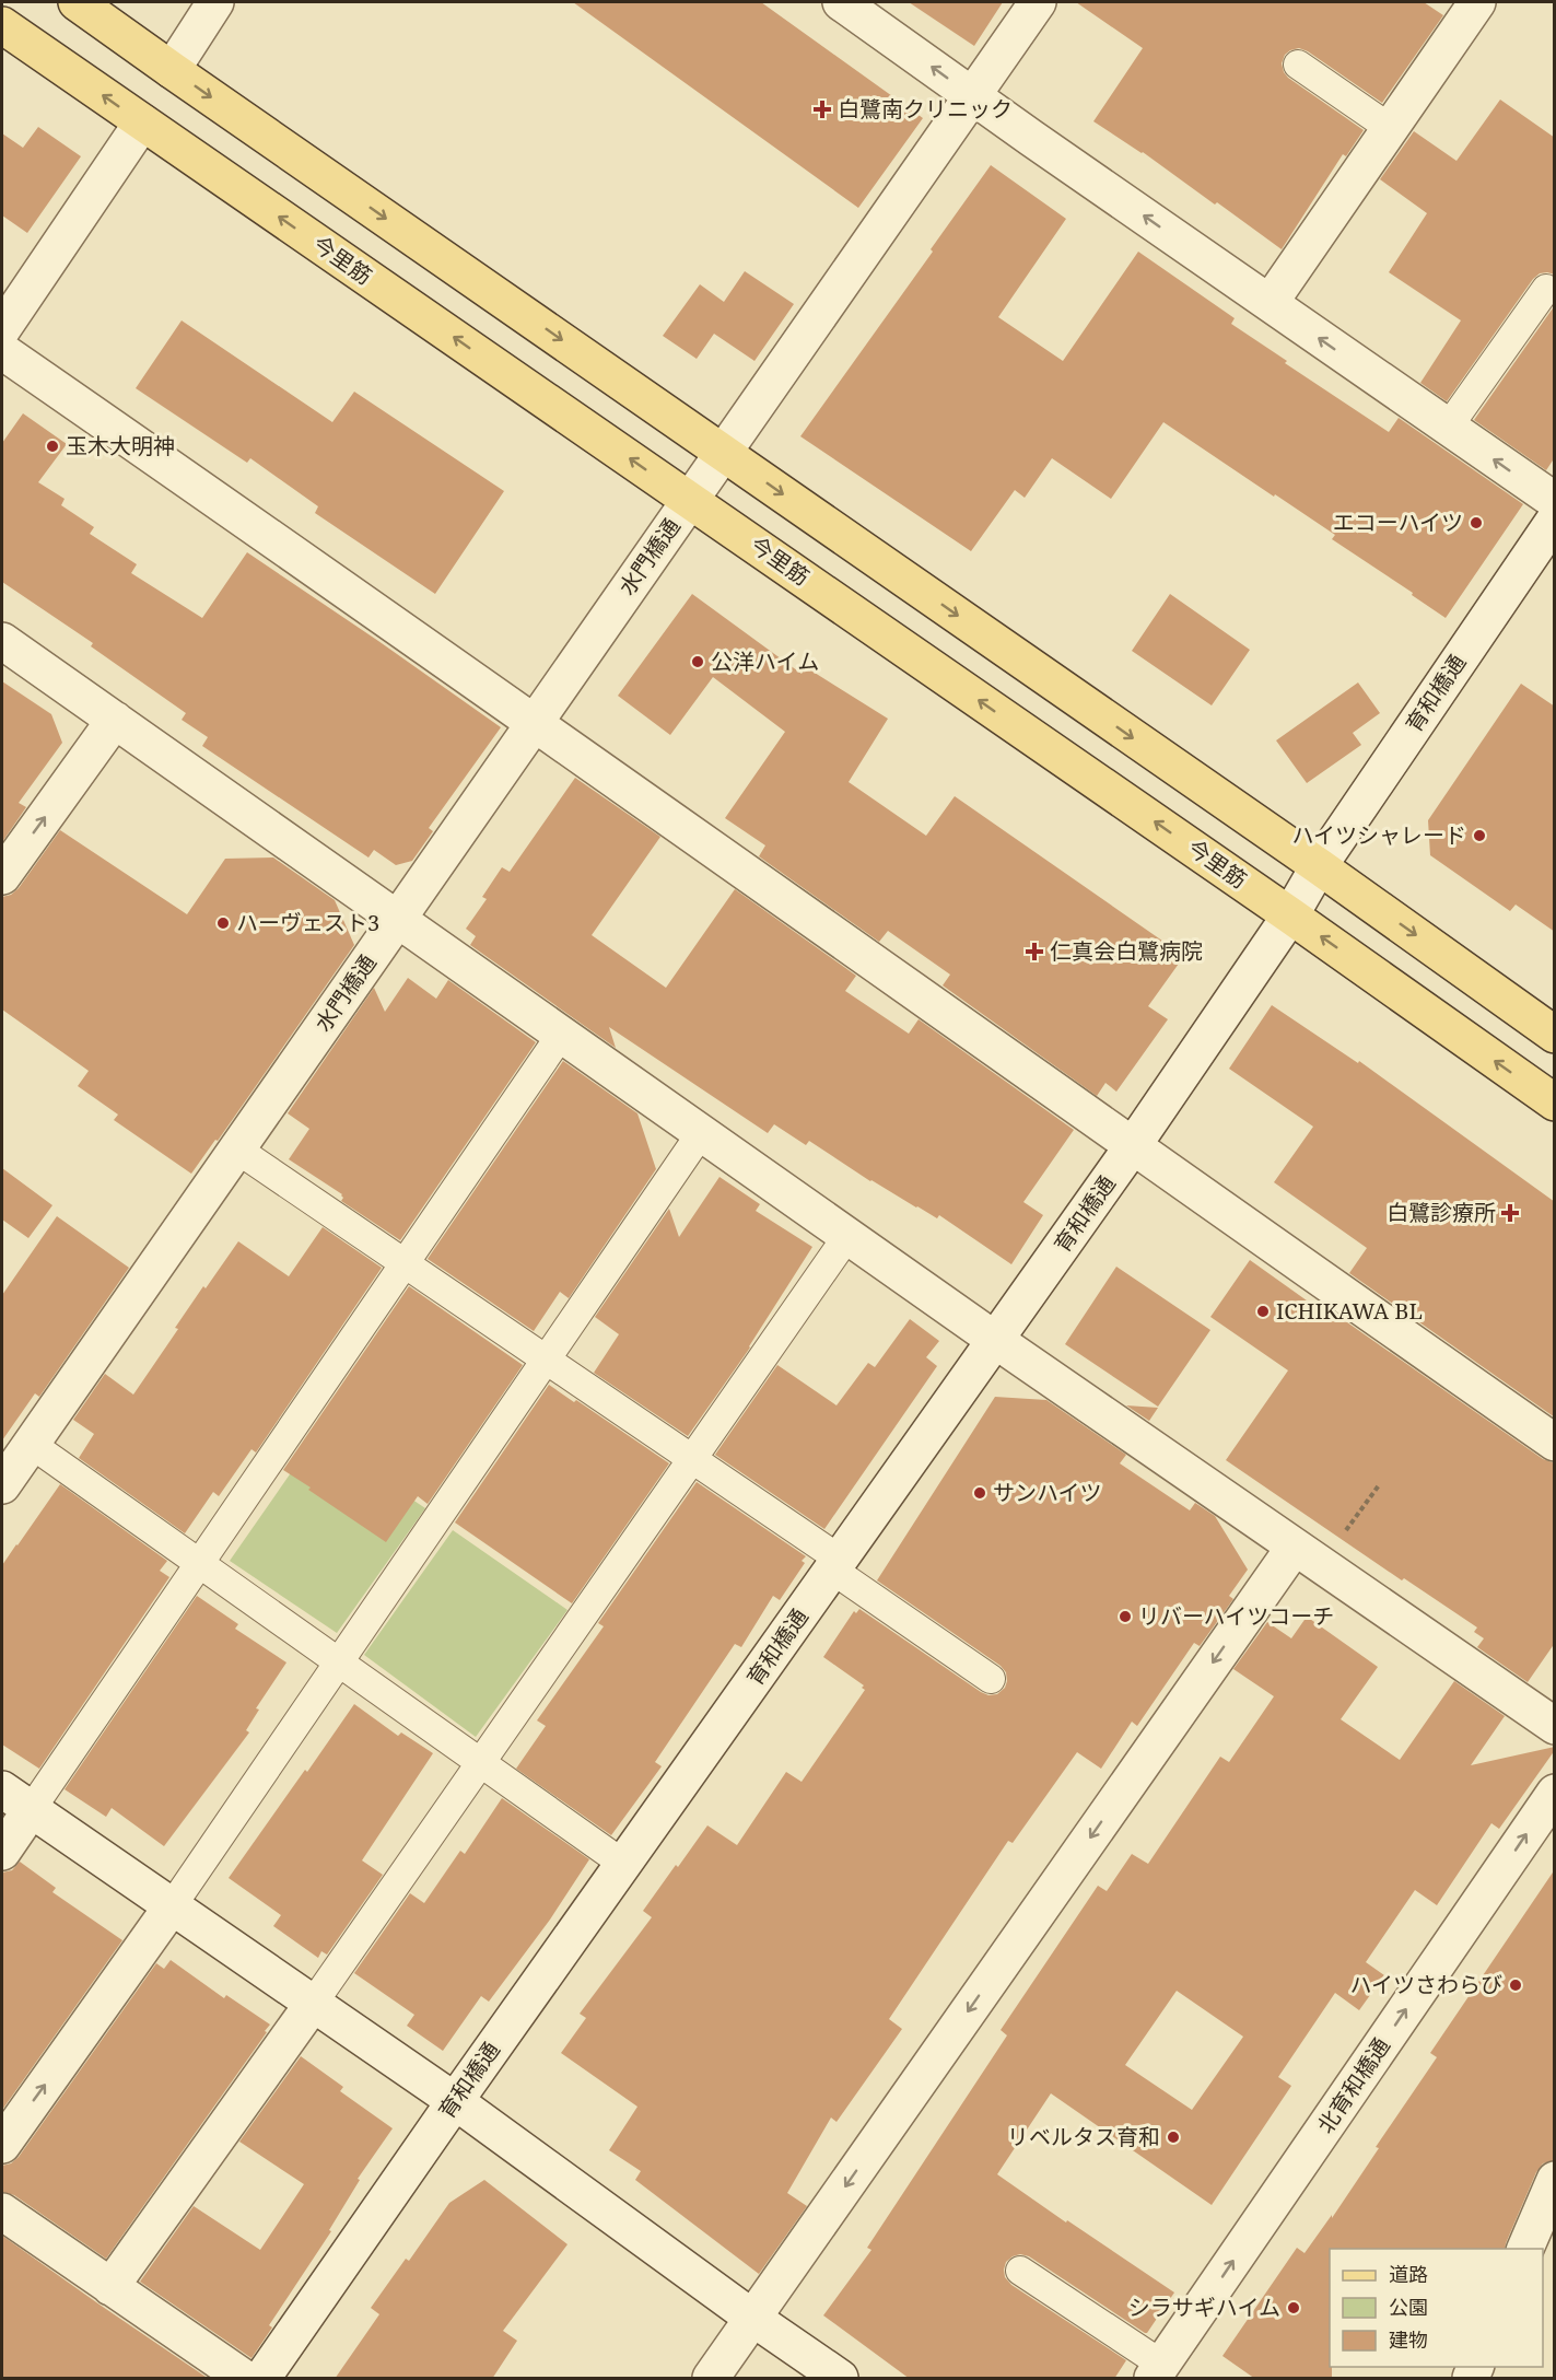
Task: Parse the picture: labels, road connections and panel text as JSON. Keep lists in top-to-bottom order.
{
  "streets": {
    "main road": ["今里筋"],
    "street": ["水門橋通", "育和橋通", "北育和橋通"]
  },
  "crossings": [
    ["今里筋", "水門橋通"],
    ["今里筋", "育和橋通"]
  ],
  "one_way": ["北育和橋通"],
  "places": {
    "health": ["白鷺南クリニック", "仁真会白鷺病院", "白鷺診療所"],
    "other": [
      "玉木大明神",
      "エコーハイツ",
      "公洋ハイム",
      "ハイツシャレード",
      "ハーヴェスト3",
      "ICHIKAWA BL",
      "サンハイツ",
      "リバーハイツコーチ",
      "ハイツさわらび",
      "リベルタス育和",
      "シラサギハイム"
    ]
  },
  "legend": ["道路", "公園", "建物"]
}
